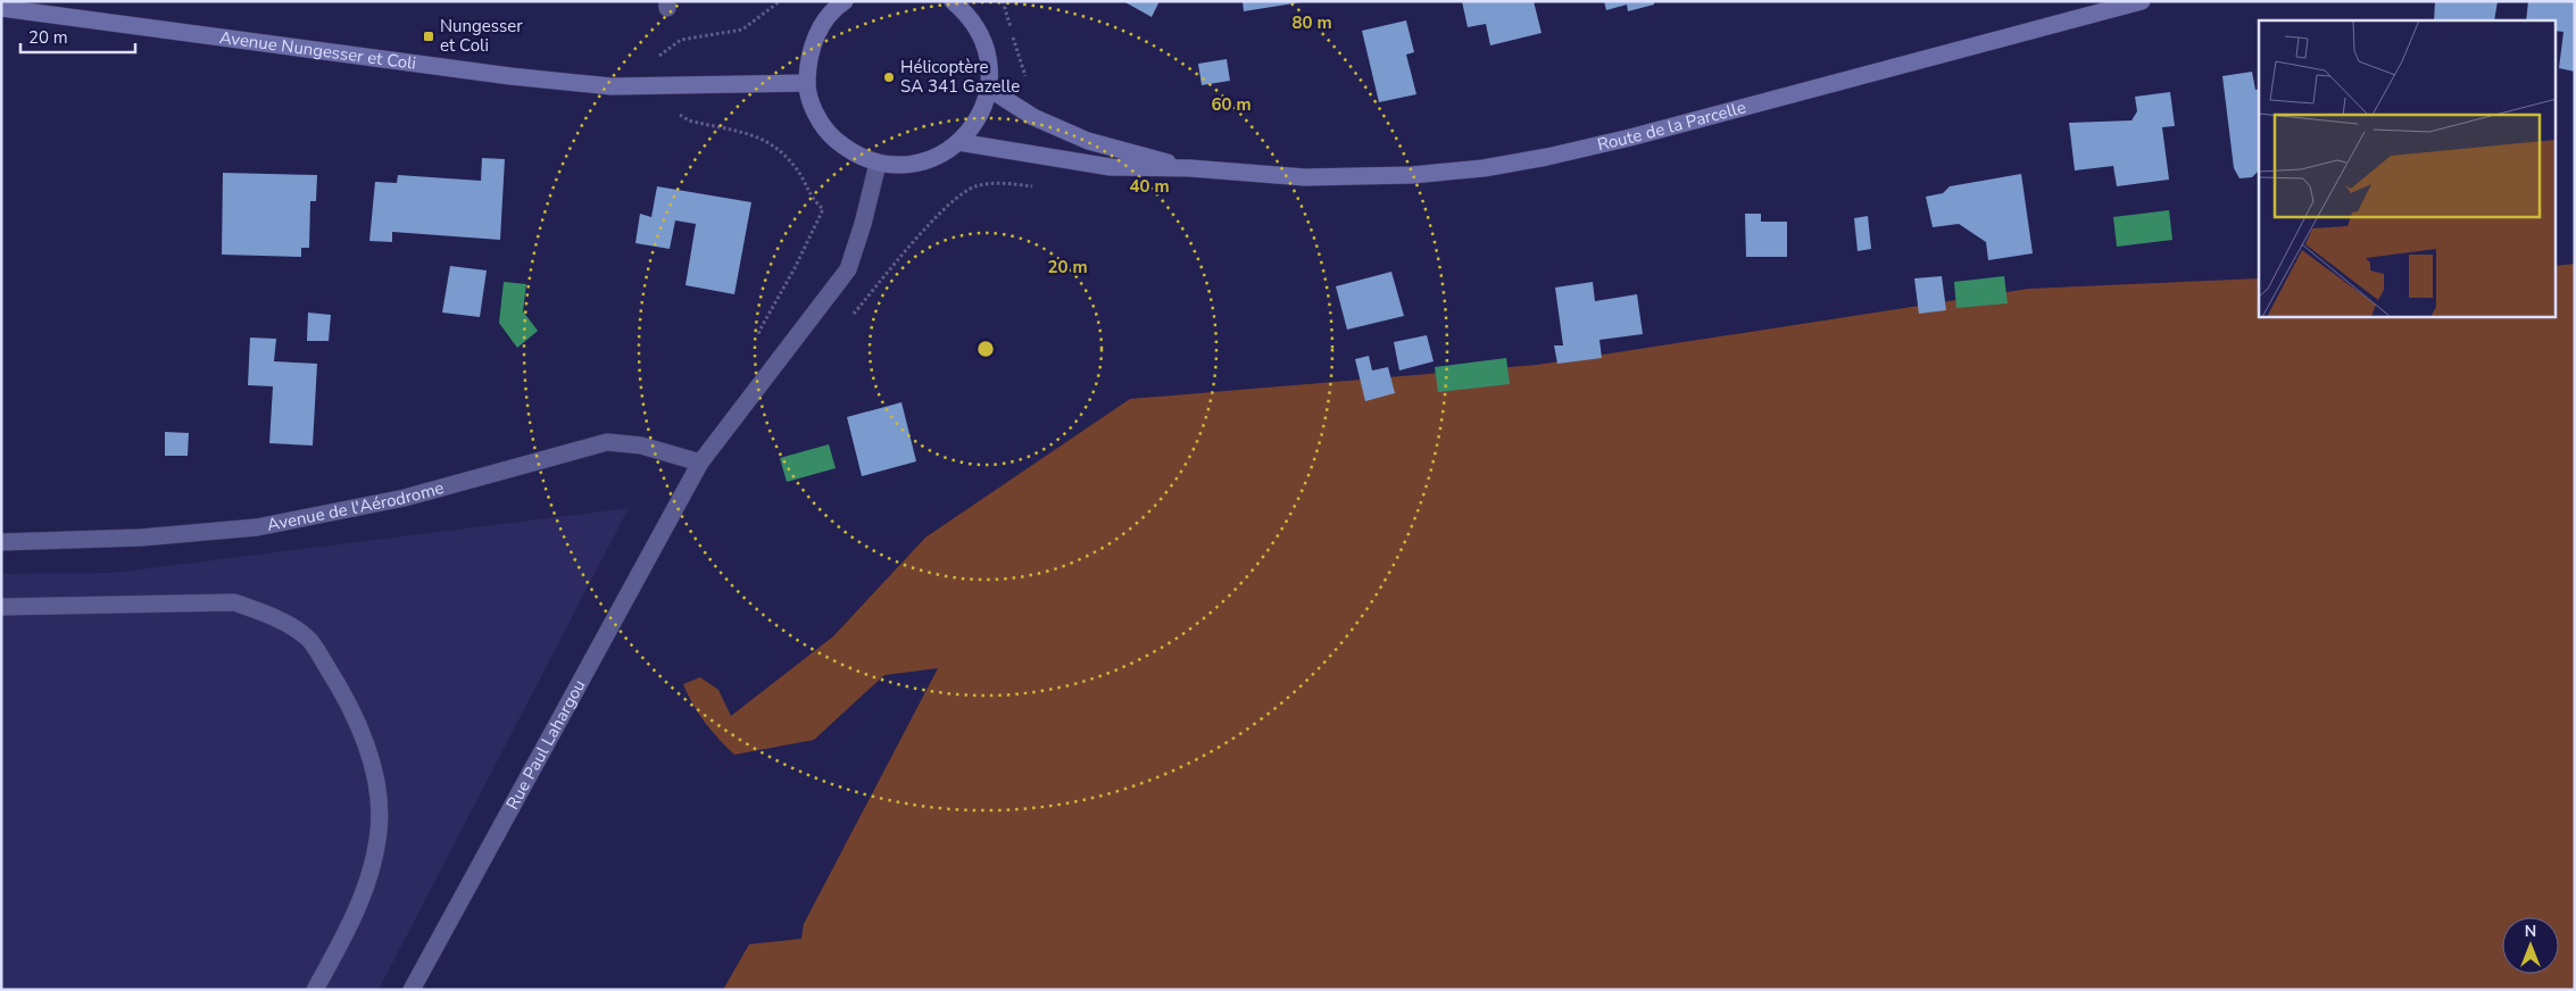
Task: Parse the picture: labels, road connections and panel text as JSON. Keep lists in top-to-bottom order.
{
  "streets": {
    "main road": ["Avenue Nungesser et Coli", "Route de la Parcelle"],
    "street": ["Avenue de l'Aérodrome", "Rue Paul Lahargou"]
  },
  "crossings": [
    ["Avenue de l'Aérodrome", "Rue Paul Lahargou"]
  ],
  "places": {
    "transit": ["Nungesser et Coli"],
    "other": ["Hélicoptère SA 341 Gazelle"]
  },
  "scale_bar": "20 m",
  "north": "top",
  "rings": [
    "80 m",
    "60 m",
    "40 m",
    "20 m"
  ]
}
